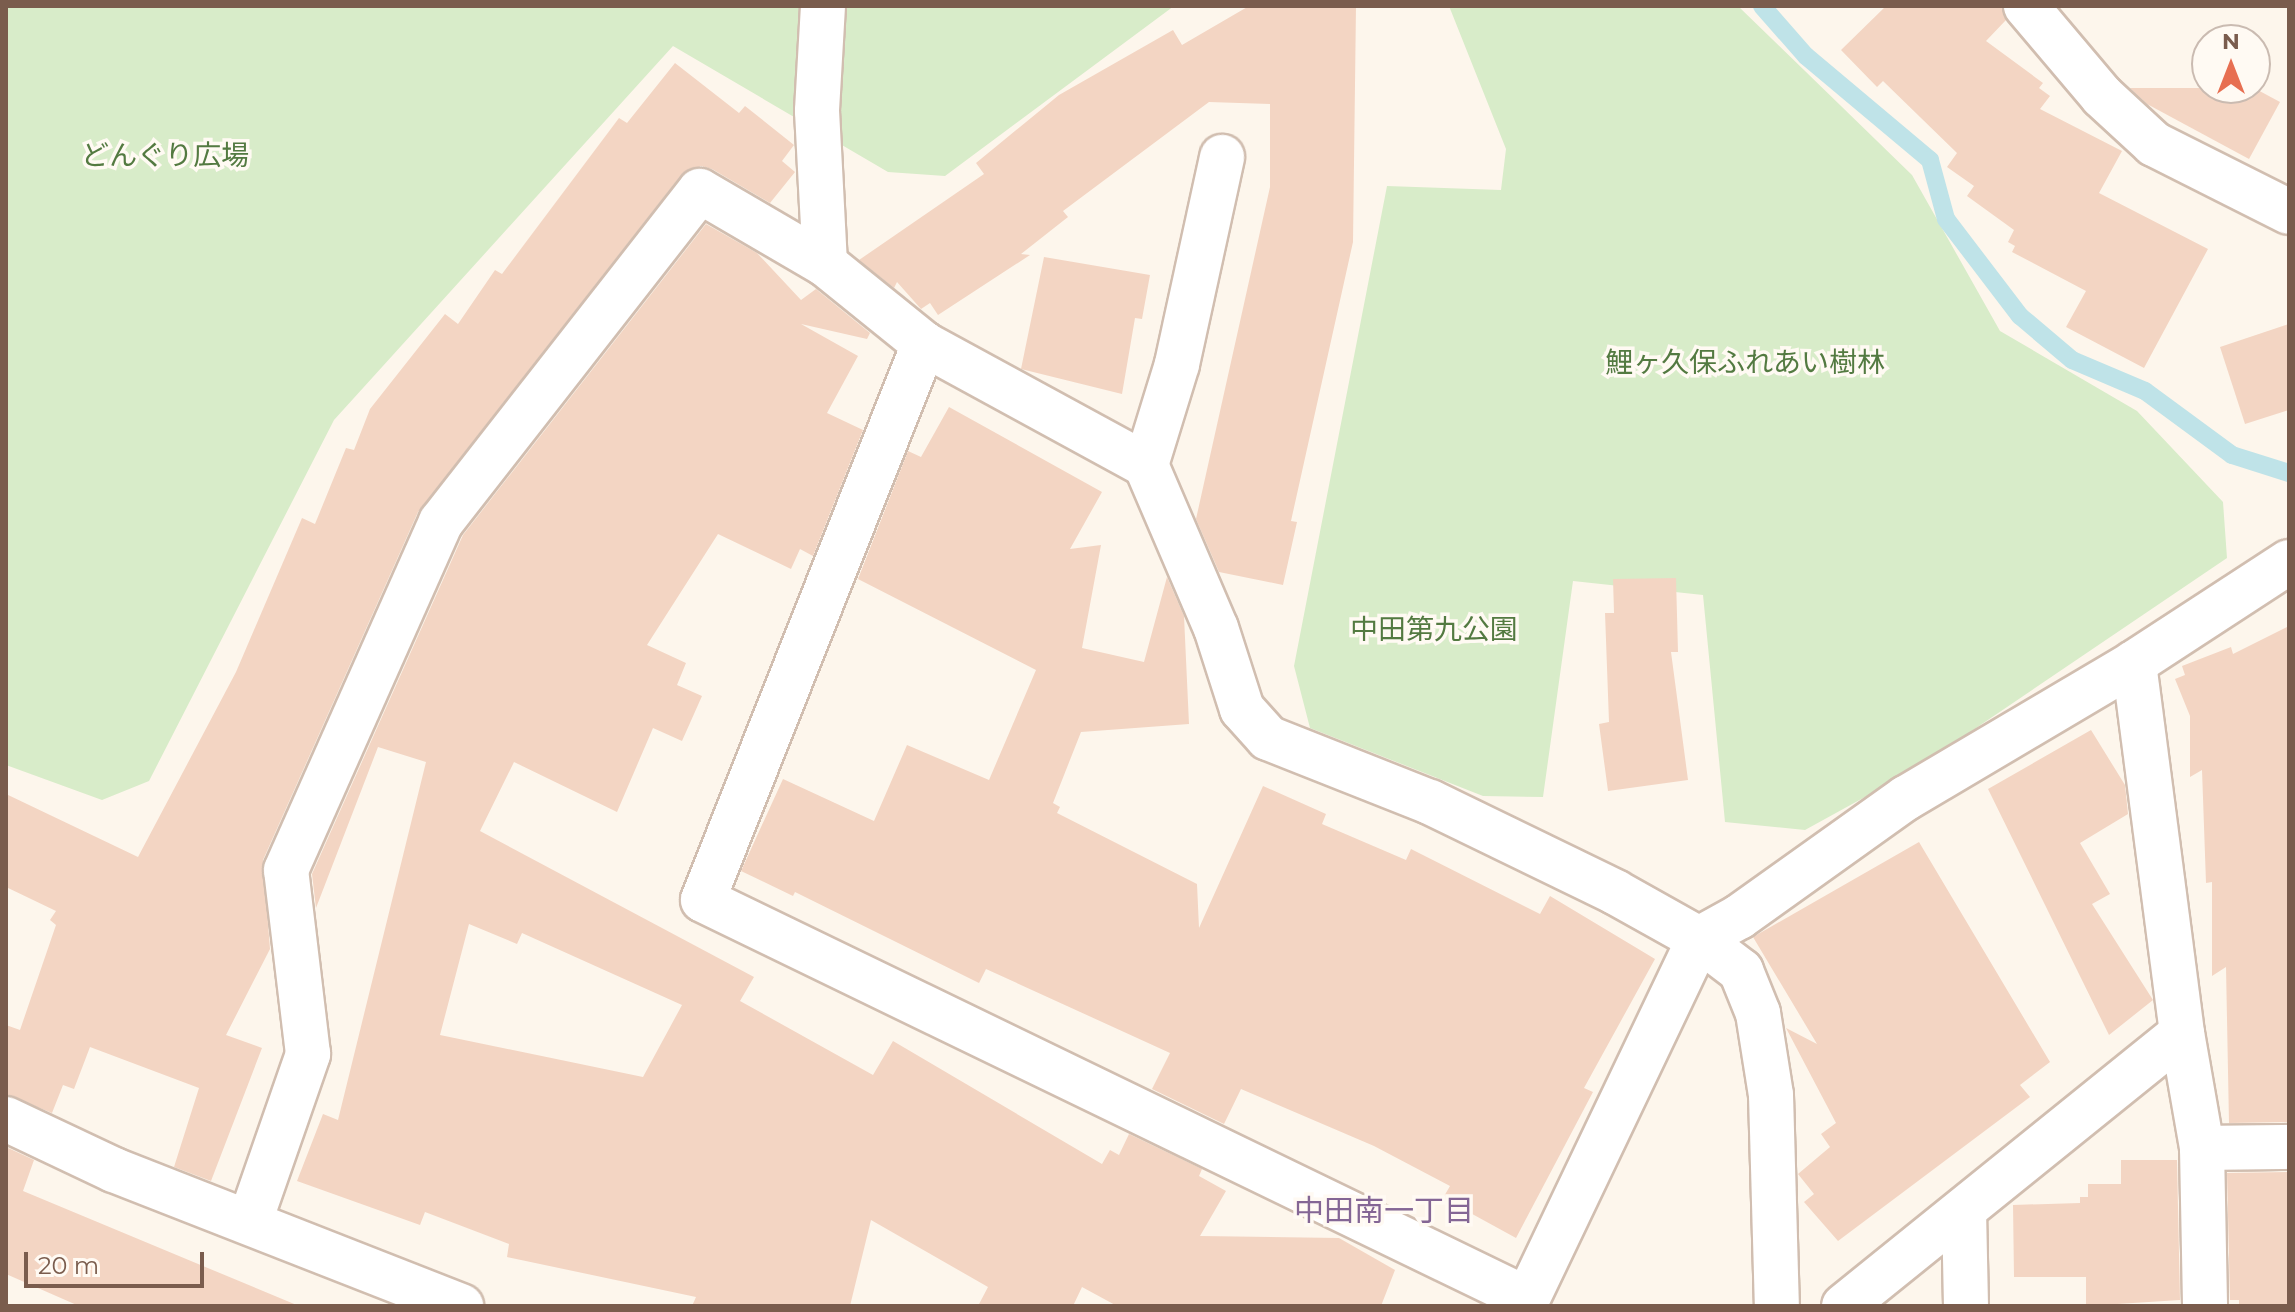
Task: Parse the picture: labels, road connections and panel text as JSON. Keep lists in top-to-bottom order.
{
  "districts": ["中田南一丁目"],
  "parks": ["どんぐり広場", "鯉ヶ久保ふれあい樹林", "中田第九公園"],
  "scale_bar": "20 m",
  "north": "top"
}
